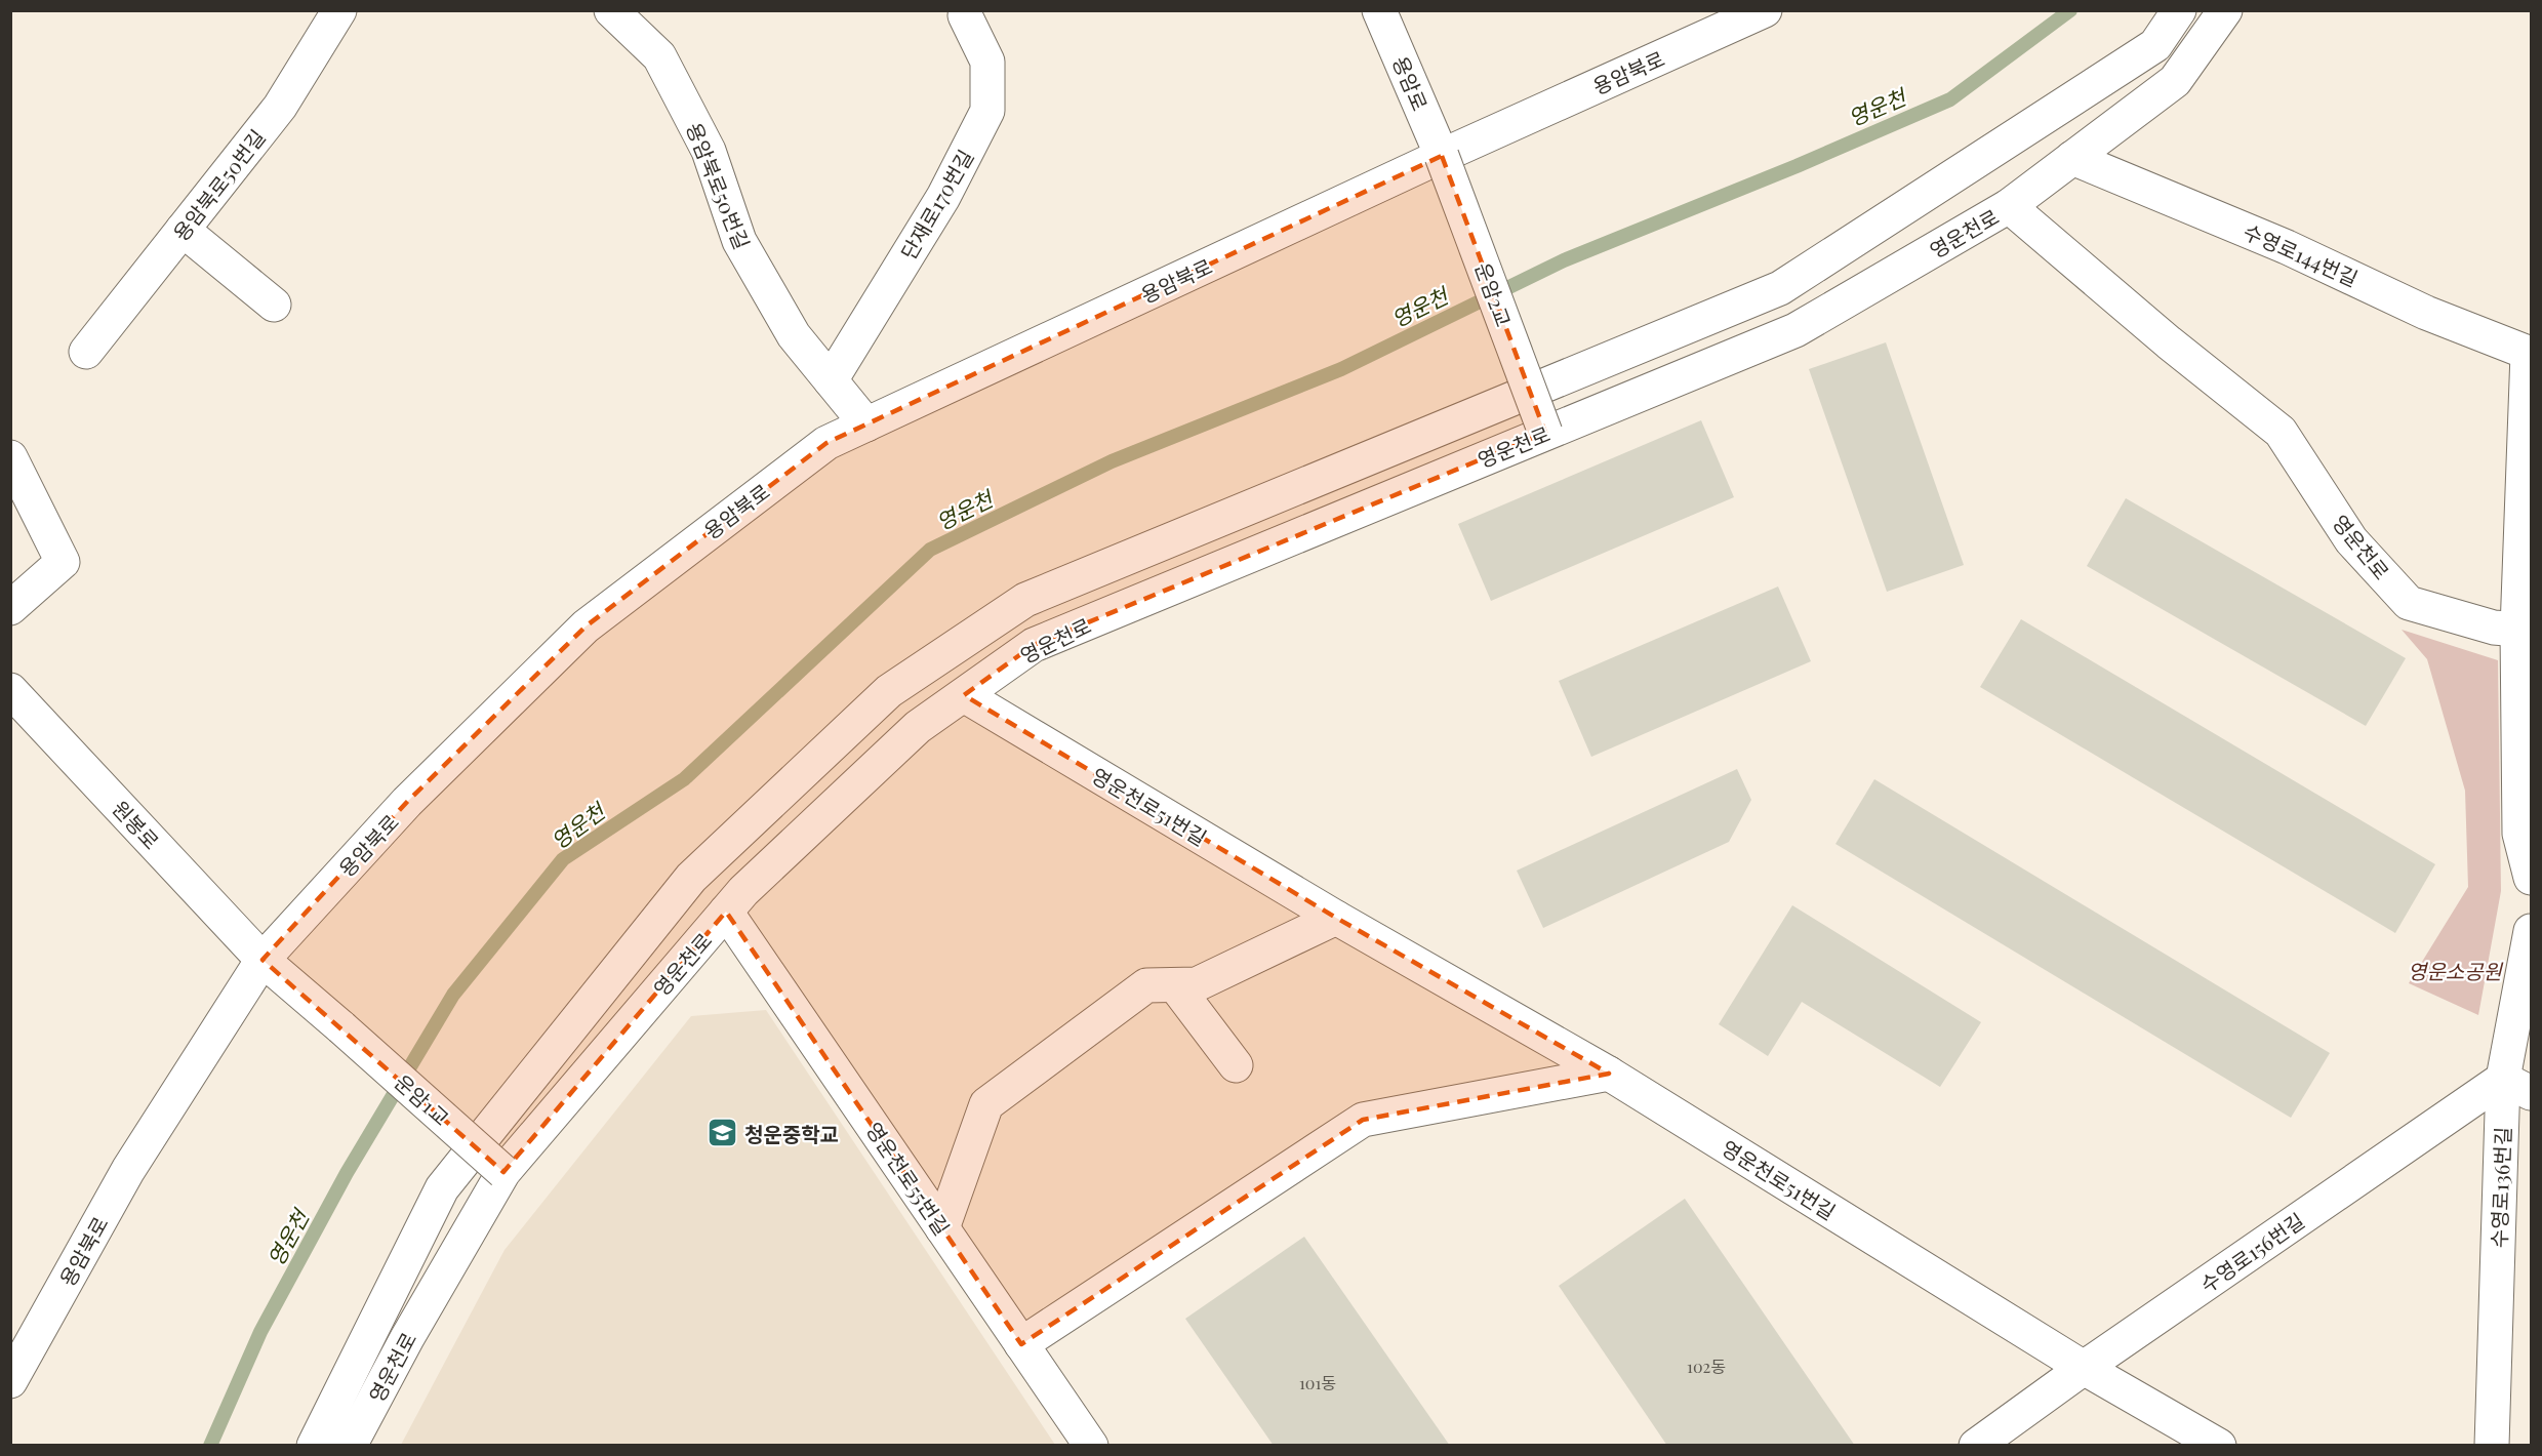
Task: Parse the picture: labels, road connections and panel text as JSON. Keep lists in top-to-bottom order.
{
  "streets": {
    "street": [
      "용암북로",
      "용암로",
      "용암북로50번길",
      "단재로170번길",
      "영운천로",
      "수영로144번길",
      "운암2교",
      "영운천로51번길",
      "원봉로",
      "운암1교",
      "영운천로55번길",
      "수영로136번길",
      "수영로156번길"
    ]
  },
  "crossings": [
    ["용암북로", "용암로"],
    ["용암북로", "용암북로50번길"],
    ["용암북로", "운암2교"],
    ["용암북로", "원봉로"],
    ["용암로", "운암2교"],
    ["용암북로50번길", "단재로170번길"],
    ["영운천로", "수영로144번길"],
    ["영운천로", "운암2교"],
    ["영운천로", "영운천로51번길"],
    ["영운천로", "운암1교"],
    ["영운천로", "영운천로55번길"],
    ["영운천로51번길", "수영로156번길"],
    ["원봉로", "운암1교"],
    ["수영로136번길", "수영로156번길"]
  ],
  "water": ["영운천"],
  "parks": ["영운소공원"],
  "places": {
    "school or university": ["청운중학교"]
  },
  "house_numbers": ["102동", "101동"]
}
